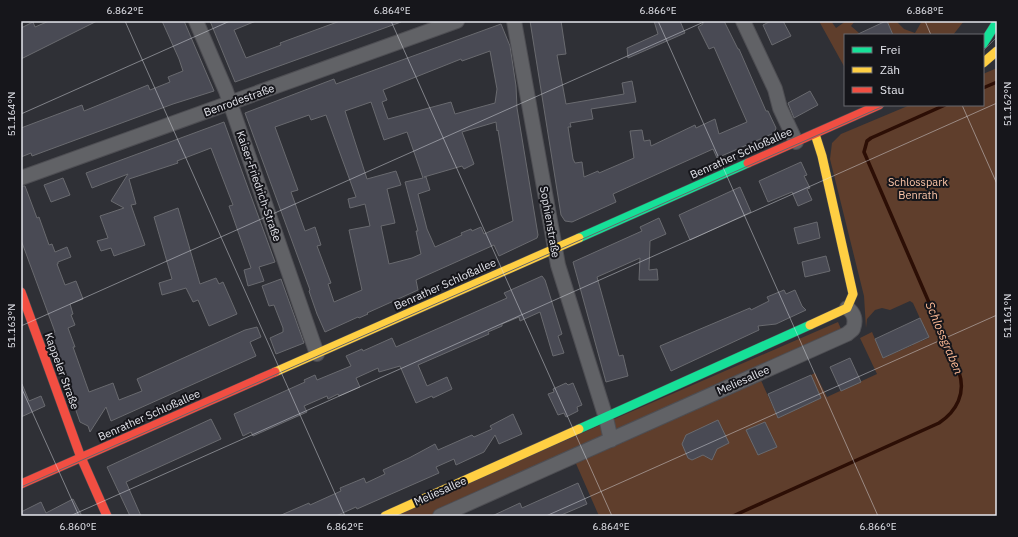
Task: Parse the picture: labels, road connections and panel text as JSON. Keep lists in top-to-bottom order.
{
  "streets": {
    "main road": ["Benrather Schloßallee", "Kappeler Straße", "Meliesallee"],
    "street": ["Benrodestraße", "Kaiser-Friedrich-Straße", "Sophienstraße"]
  },
  "crossings": [
    ["Benrodestraße", "Kaiser-Friedrich-Straße"],
    ["Benrather Schloßallee", "Kaiser-Friedrich-Straße"],
    ["Benrather Schloßallee", "Sophienstraße"],
    ["Benrather Schloßallee", "Kappeler Straße"],
    ["Sophienstraße", "Meliesallee"]
  ],
  "water": ["Schlossgraben"],
  "parks": ["Schlosspark Benrath"],
  "legend": ["Frei", "Zäh", "Stau"],
  "coordinates": [
    "6.862°E",
    "6.864°E",
    "6.866°E",
    "6.868°E",
    "51.162°N",
    "51.164°N",
    "51.161°N",
    "51.163°N",
    "6.860°E"
  ]
}
